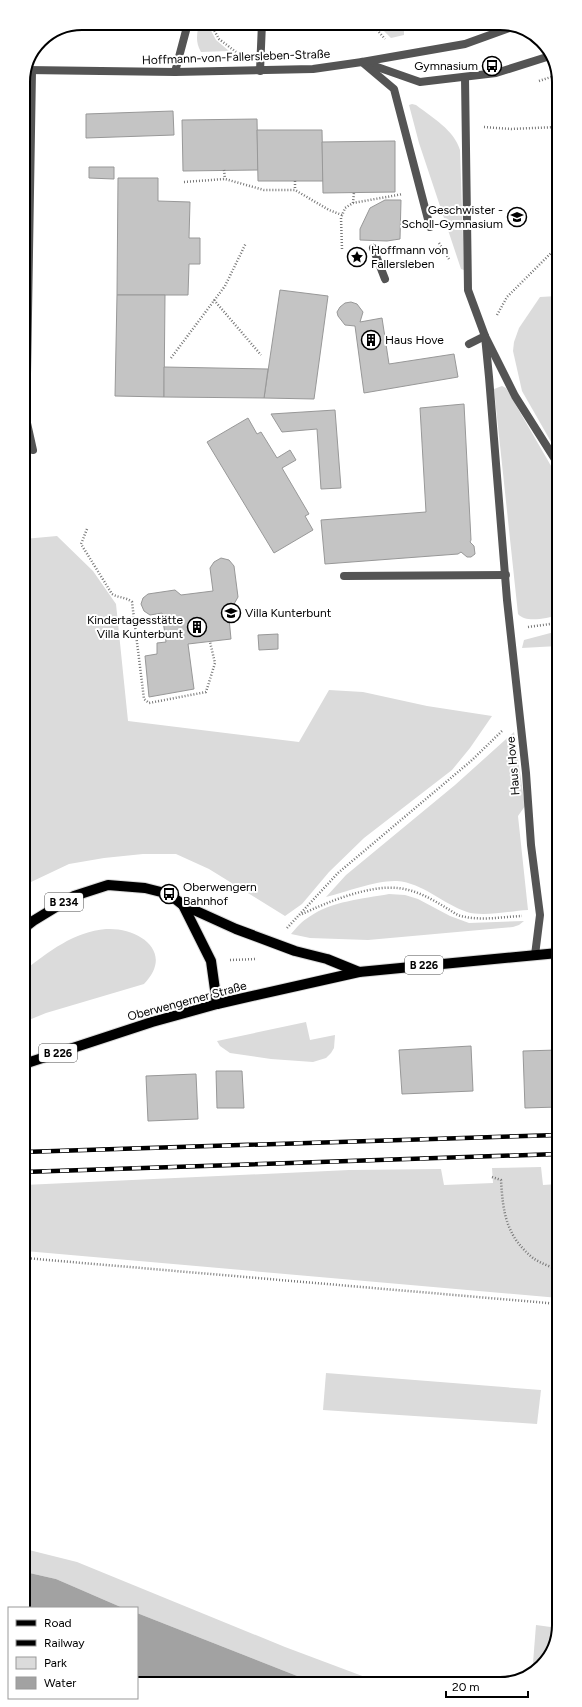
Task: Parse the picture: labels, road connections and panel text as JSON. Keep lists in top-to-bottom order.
{
  "streets": {
    "main road": ["B 234", "B 226", "Oberwengerner Straße"],
    "street": ["Hoffmann-von-Fallersleben-Straße", "Haus Hove"]
  },
  "crossings": [
    ["Haus Hove", "B 226"],
    ["B 234", "Oberwengerner Straße"],
    ["B 226", "Oberwengerner Straße"]
  ],
  "places": {
    "bus stop": ["Gymnasium", "Oberwengern Bahnhof"],
    "school or university": ["Geschwister - Scholl-Gymnasium", "Villa Kunterbunt"],
    "place": ["Hoffmann von Fallersleben"],
    "building": ["Haus Hove", "Kindertagesstätte Villa Kunterbunt"]
  },
  "legend": [
    "Road",
    "Railway",
    "Park",
    "Water"
  ],
  "scale_bar": "20 m"
}
